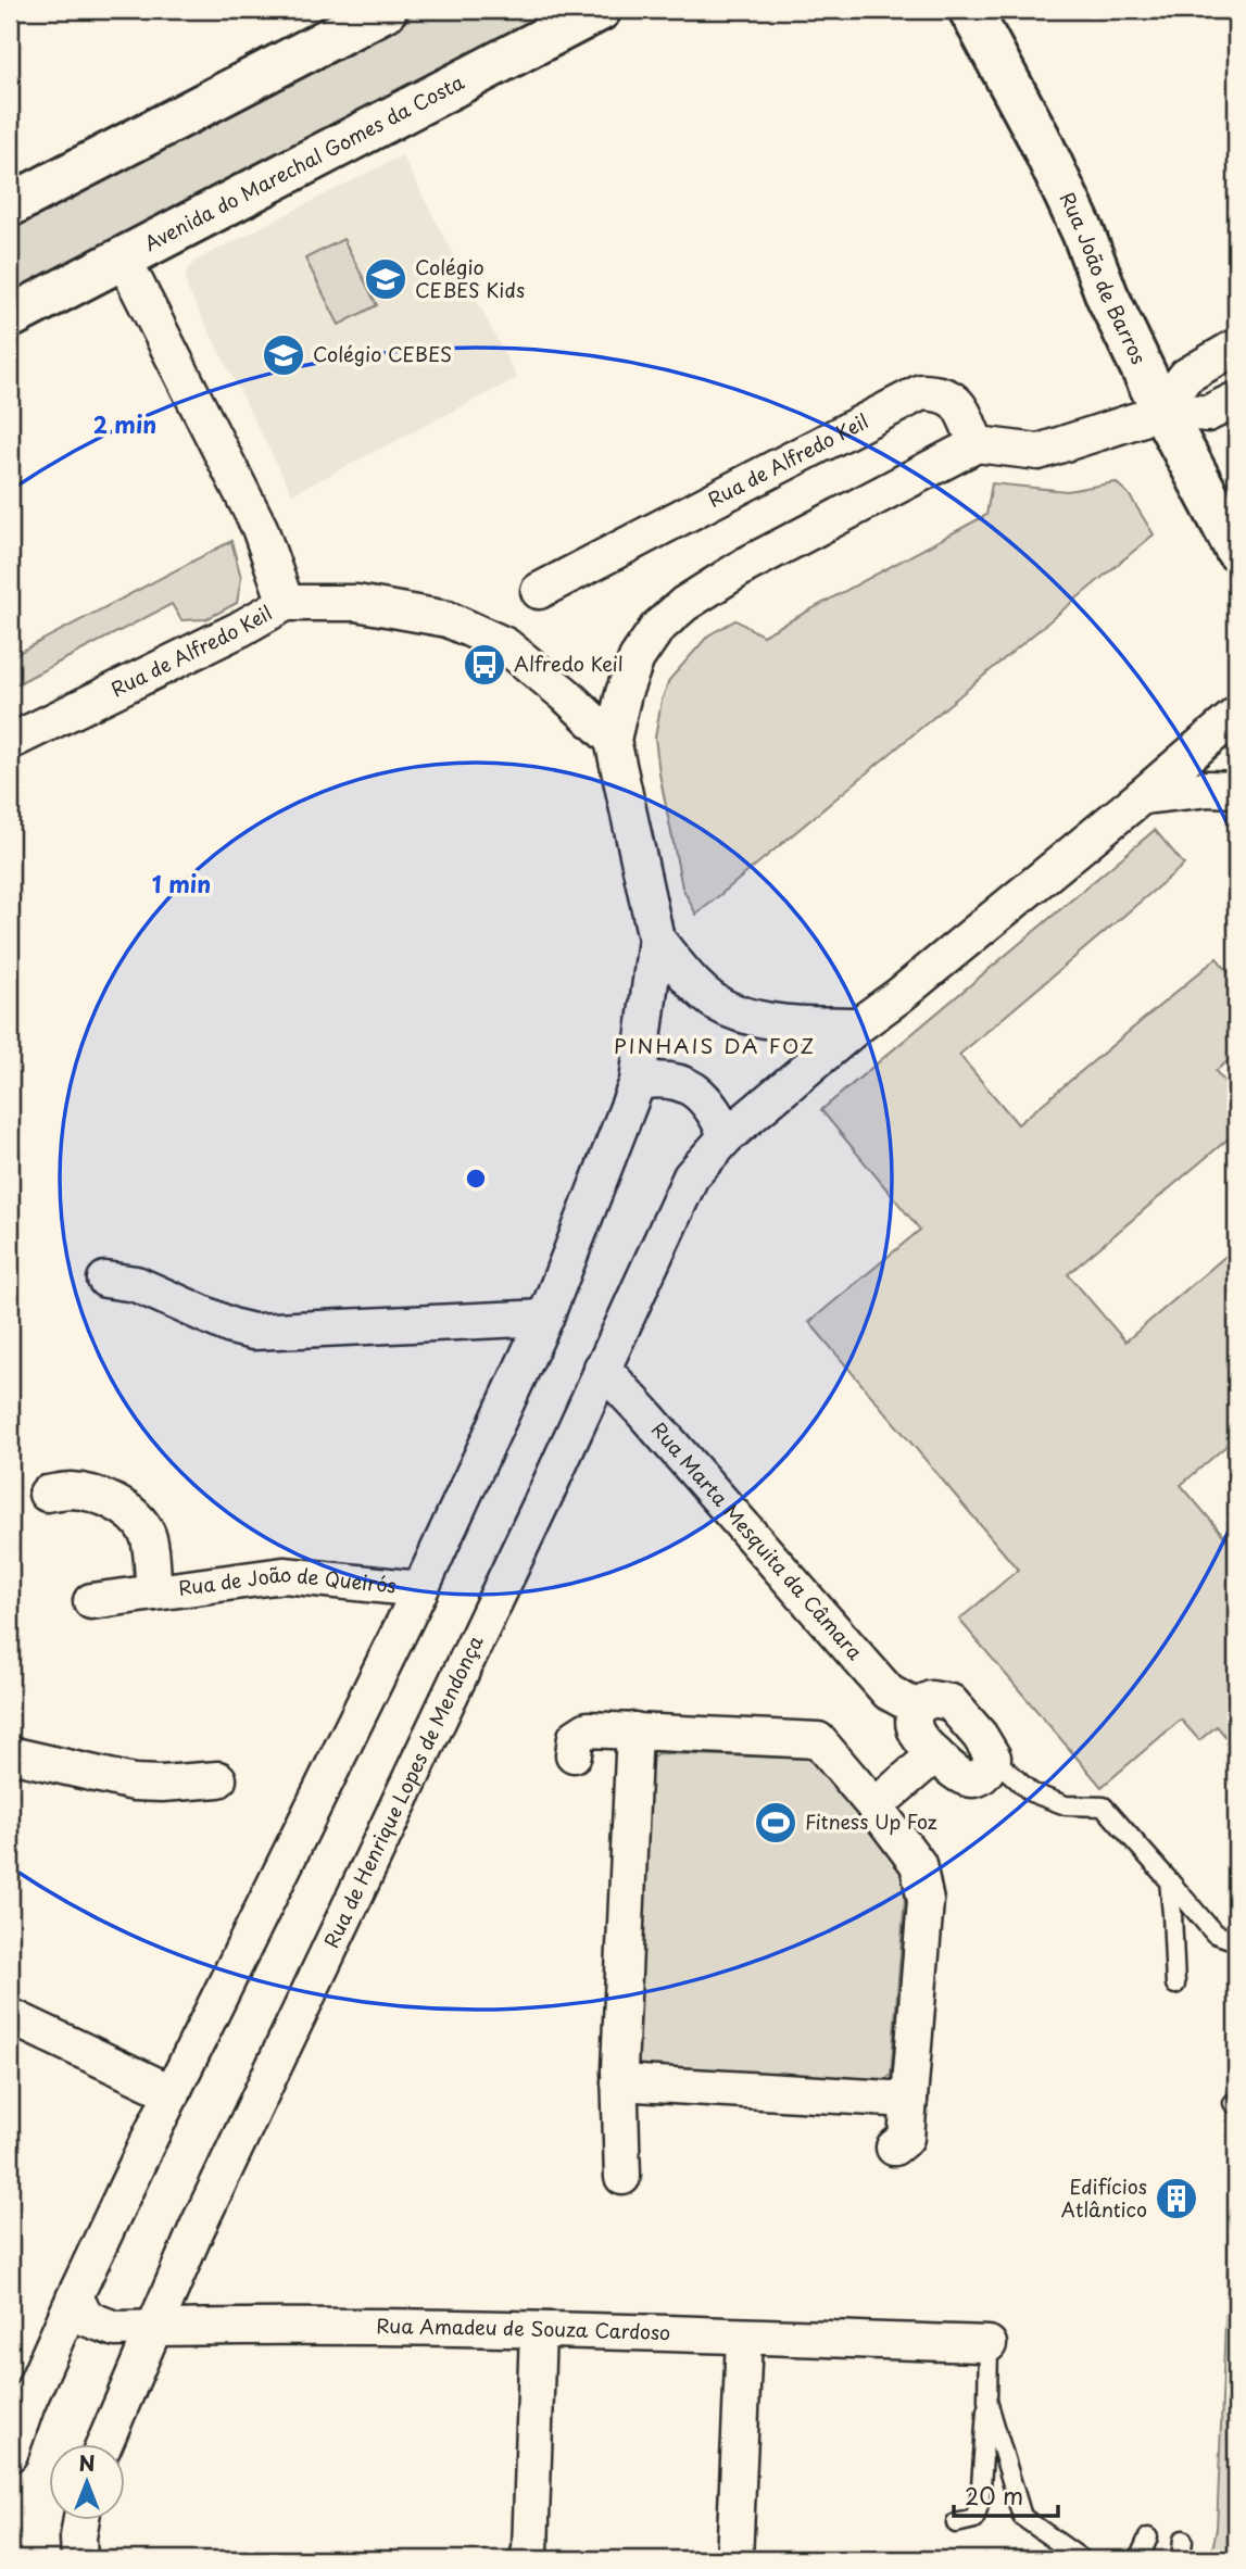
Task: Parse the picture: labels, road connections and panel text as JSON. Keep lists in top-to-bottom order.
{
  "streets": {
    "main road": ["Avenida do Marechal Gomes da Costa", "Rua João de Barros"],
    "street": [
      "Rua de Alfredo Keil",
      "Rua Marta Mesquita da Câmara",
      "Rua de João de Queirós",
      "Rua de Henrique Lopes de Mendonça",
      "Rua Amadeu de Souza Cardoso"
    ]
  },
  "crossings": [
    ["Rua Marta Mesquita da Câmara", "Rua de Henrique Lopes de Mendonça"],
    ["Rua de Henrique Lopes de Mendonça", "Rua Amadeu de Souza Cardoso"]
  ],
  "districts": ["PINHAIS DA FOZ"],
  "places": {
    "school or university": ["Colégio CEBES Kids", "Colégio CEBES"],
    "bus stop": ["Alfredo Keil"],
    "sports": ["Fitness Up Foz"],
    "building": ["Edifícios Atlântico"]
  },
  "scale_bar": "20 m",
  "north": "top",
  "rings": ["2 min", "1 min"]
}
